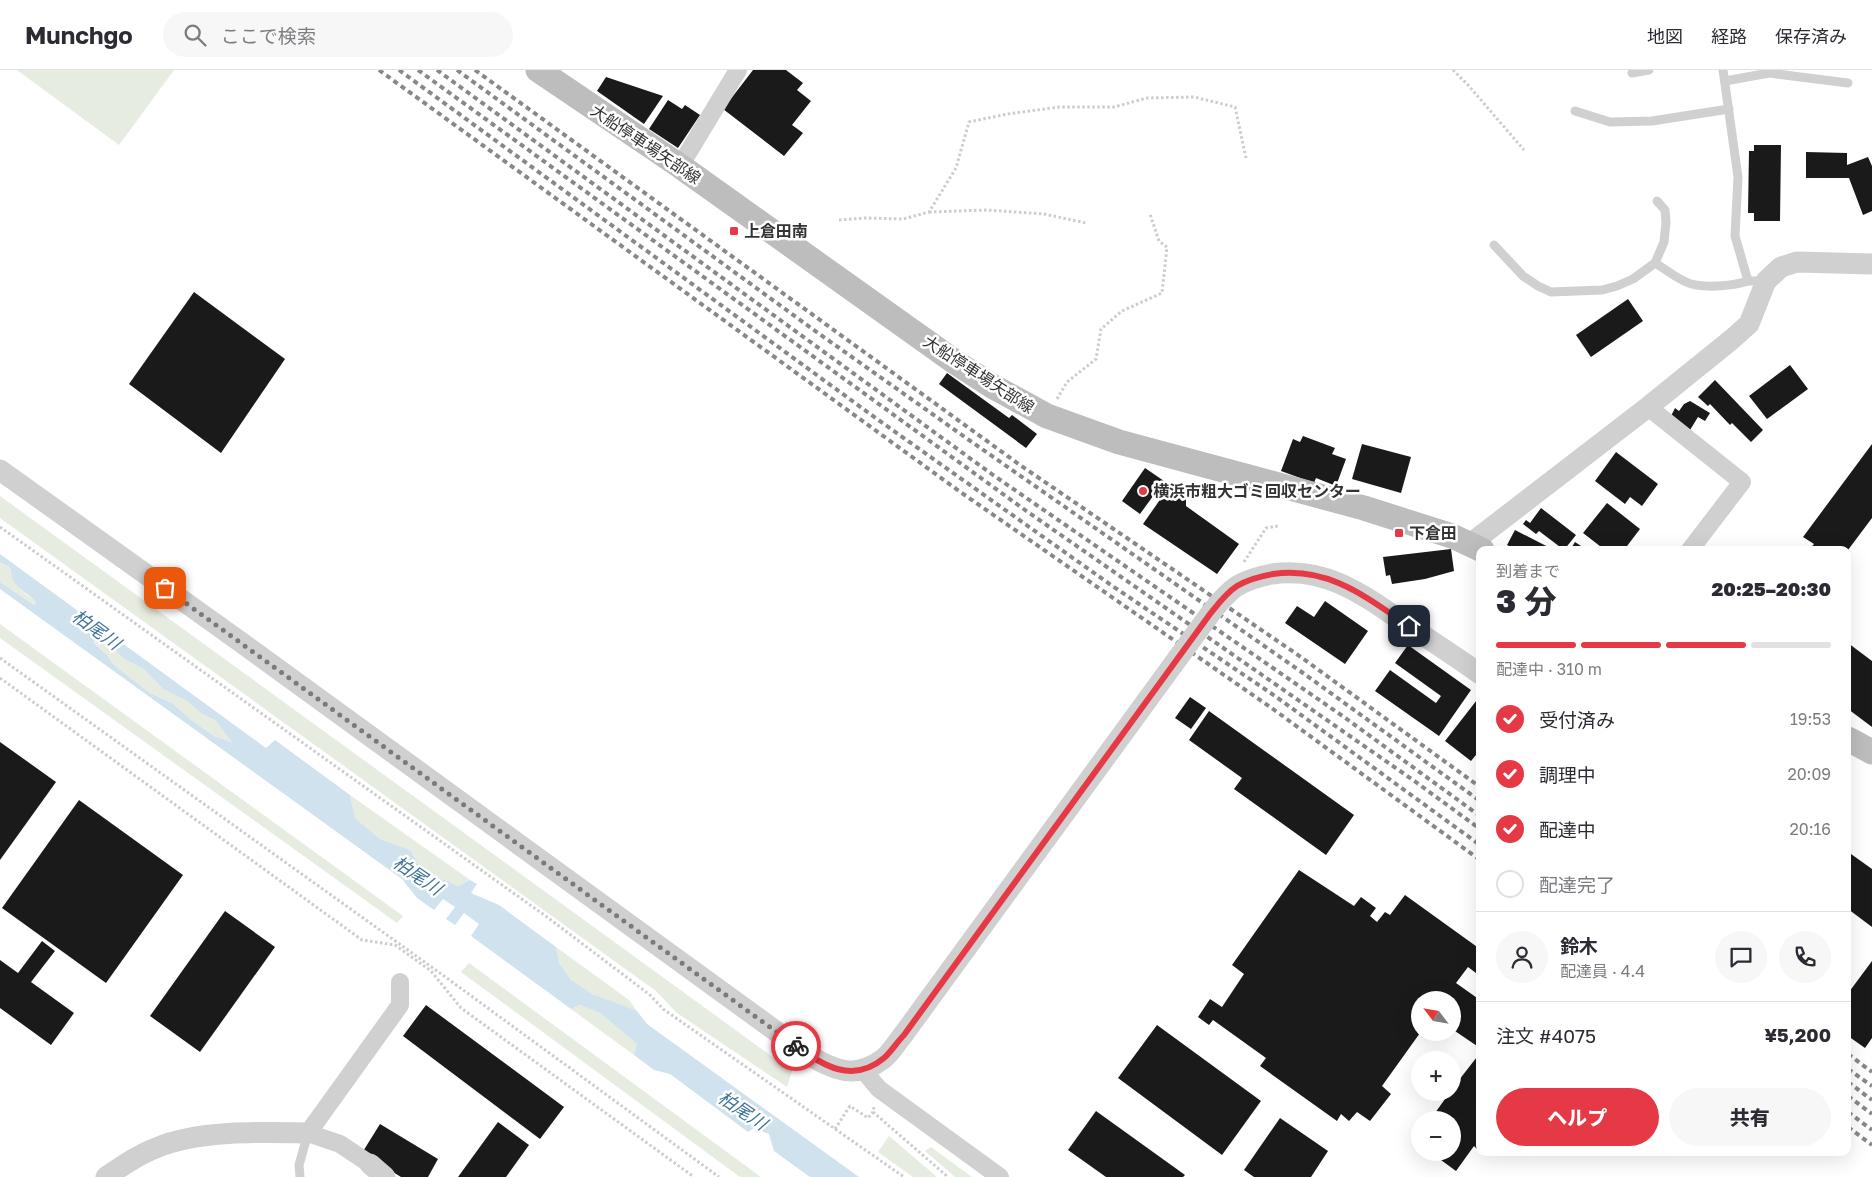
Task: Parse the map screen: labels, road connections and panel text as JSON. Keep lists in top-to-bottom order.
{
  "streets": {
    "main road": ["大船停車場矢部線"]
  },
  "water": ["柏尾川"],
  "places": {
    "transit": ["上倉田南", "下倉田"],
    "other": ["横浜市粗大ゴミ回収センター"]
  },
  "north": "top left",
  "page": {
    "header": "Munchgo",
    "search": "ここで検索",
    "nav": ["地図", "経路", "保存済み"],
    "heading": ["3 分", "到着まで", "20:25–20:30"],
    "panel": [
      "鈴木",
      "配達員 · 4.4",
      "注文 #4075",
      "¥5,200"
    ],
    "bar": "配達中 · 310 m",
    "list": [
      ["受付済み", "19:53"],
      ["調理中", "20:09"],
      ["配達中", "20:16"],
      "配達完了"
    ],
    "map_buttons": ["+", "−"],
    "buttons": ["ヘルプ", "共有"]
  }
}
